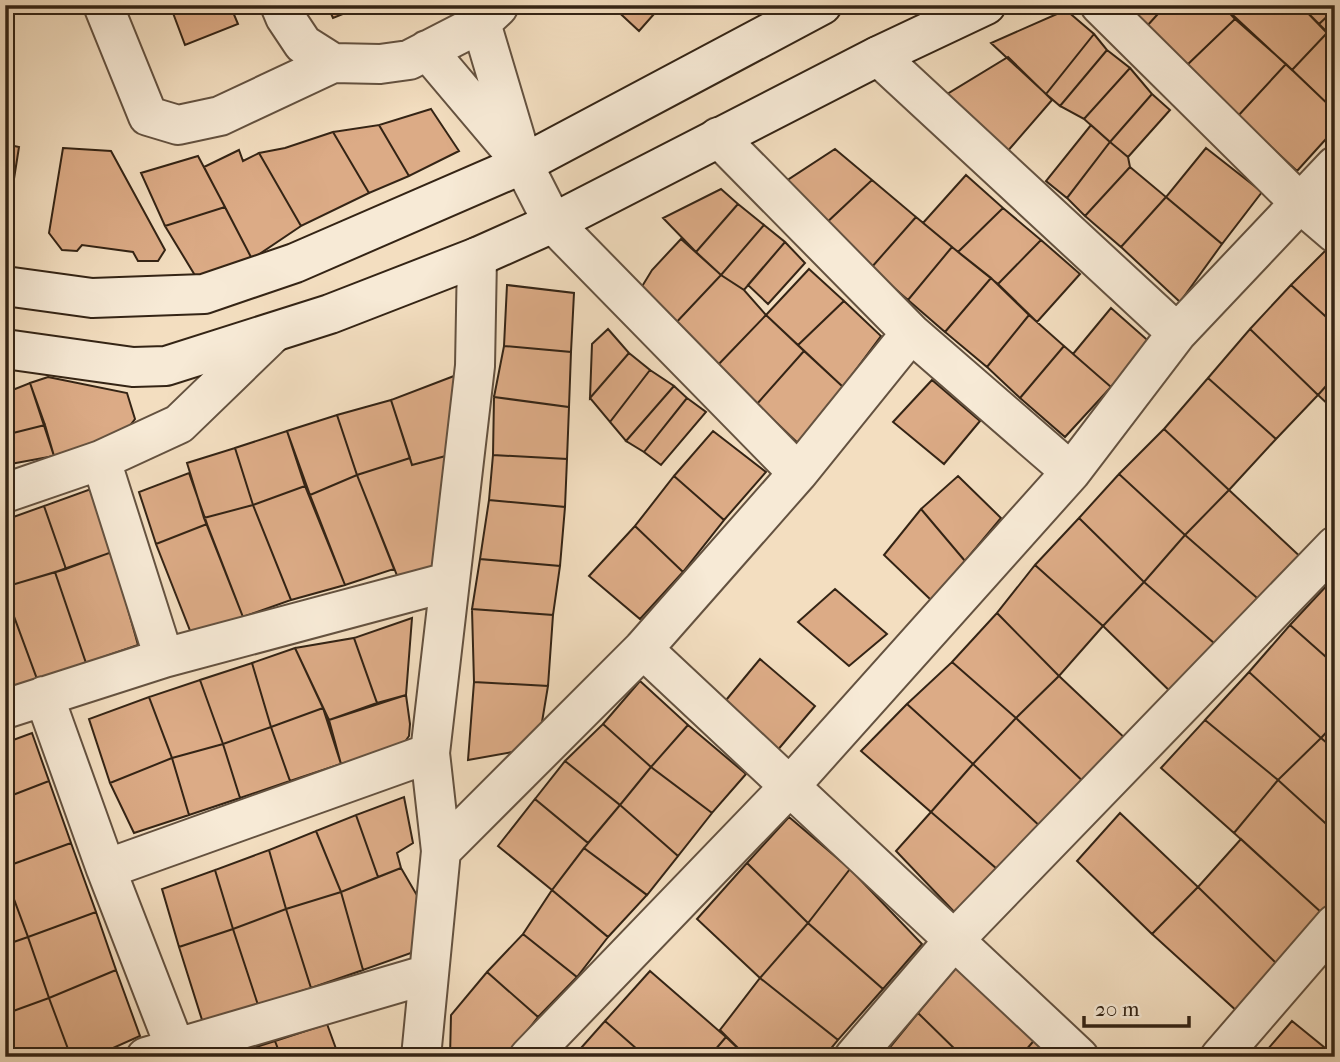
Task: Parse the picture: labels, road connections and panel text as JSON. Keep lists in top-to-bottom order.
{
  "scale_bar": "20 m"
}
